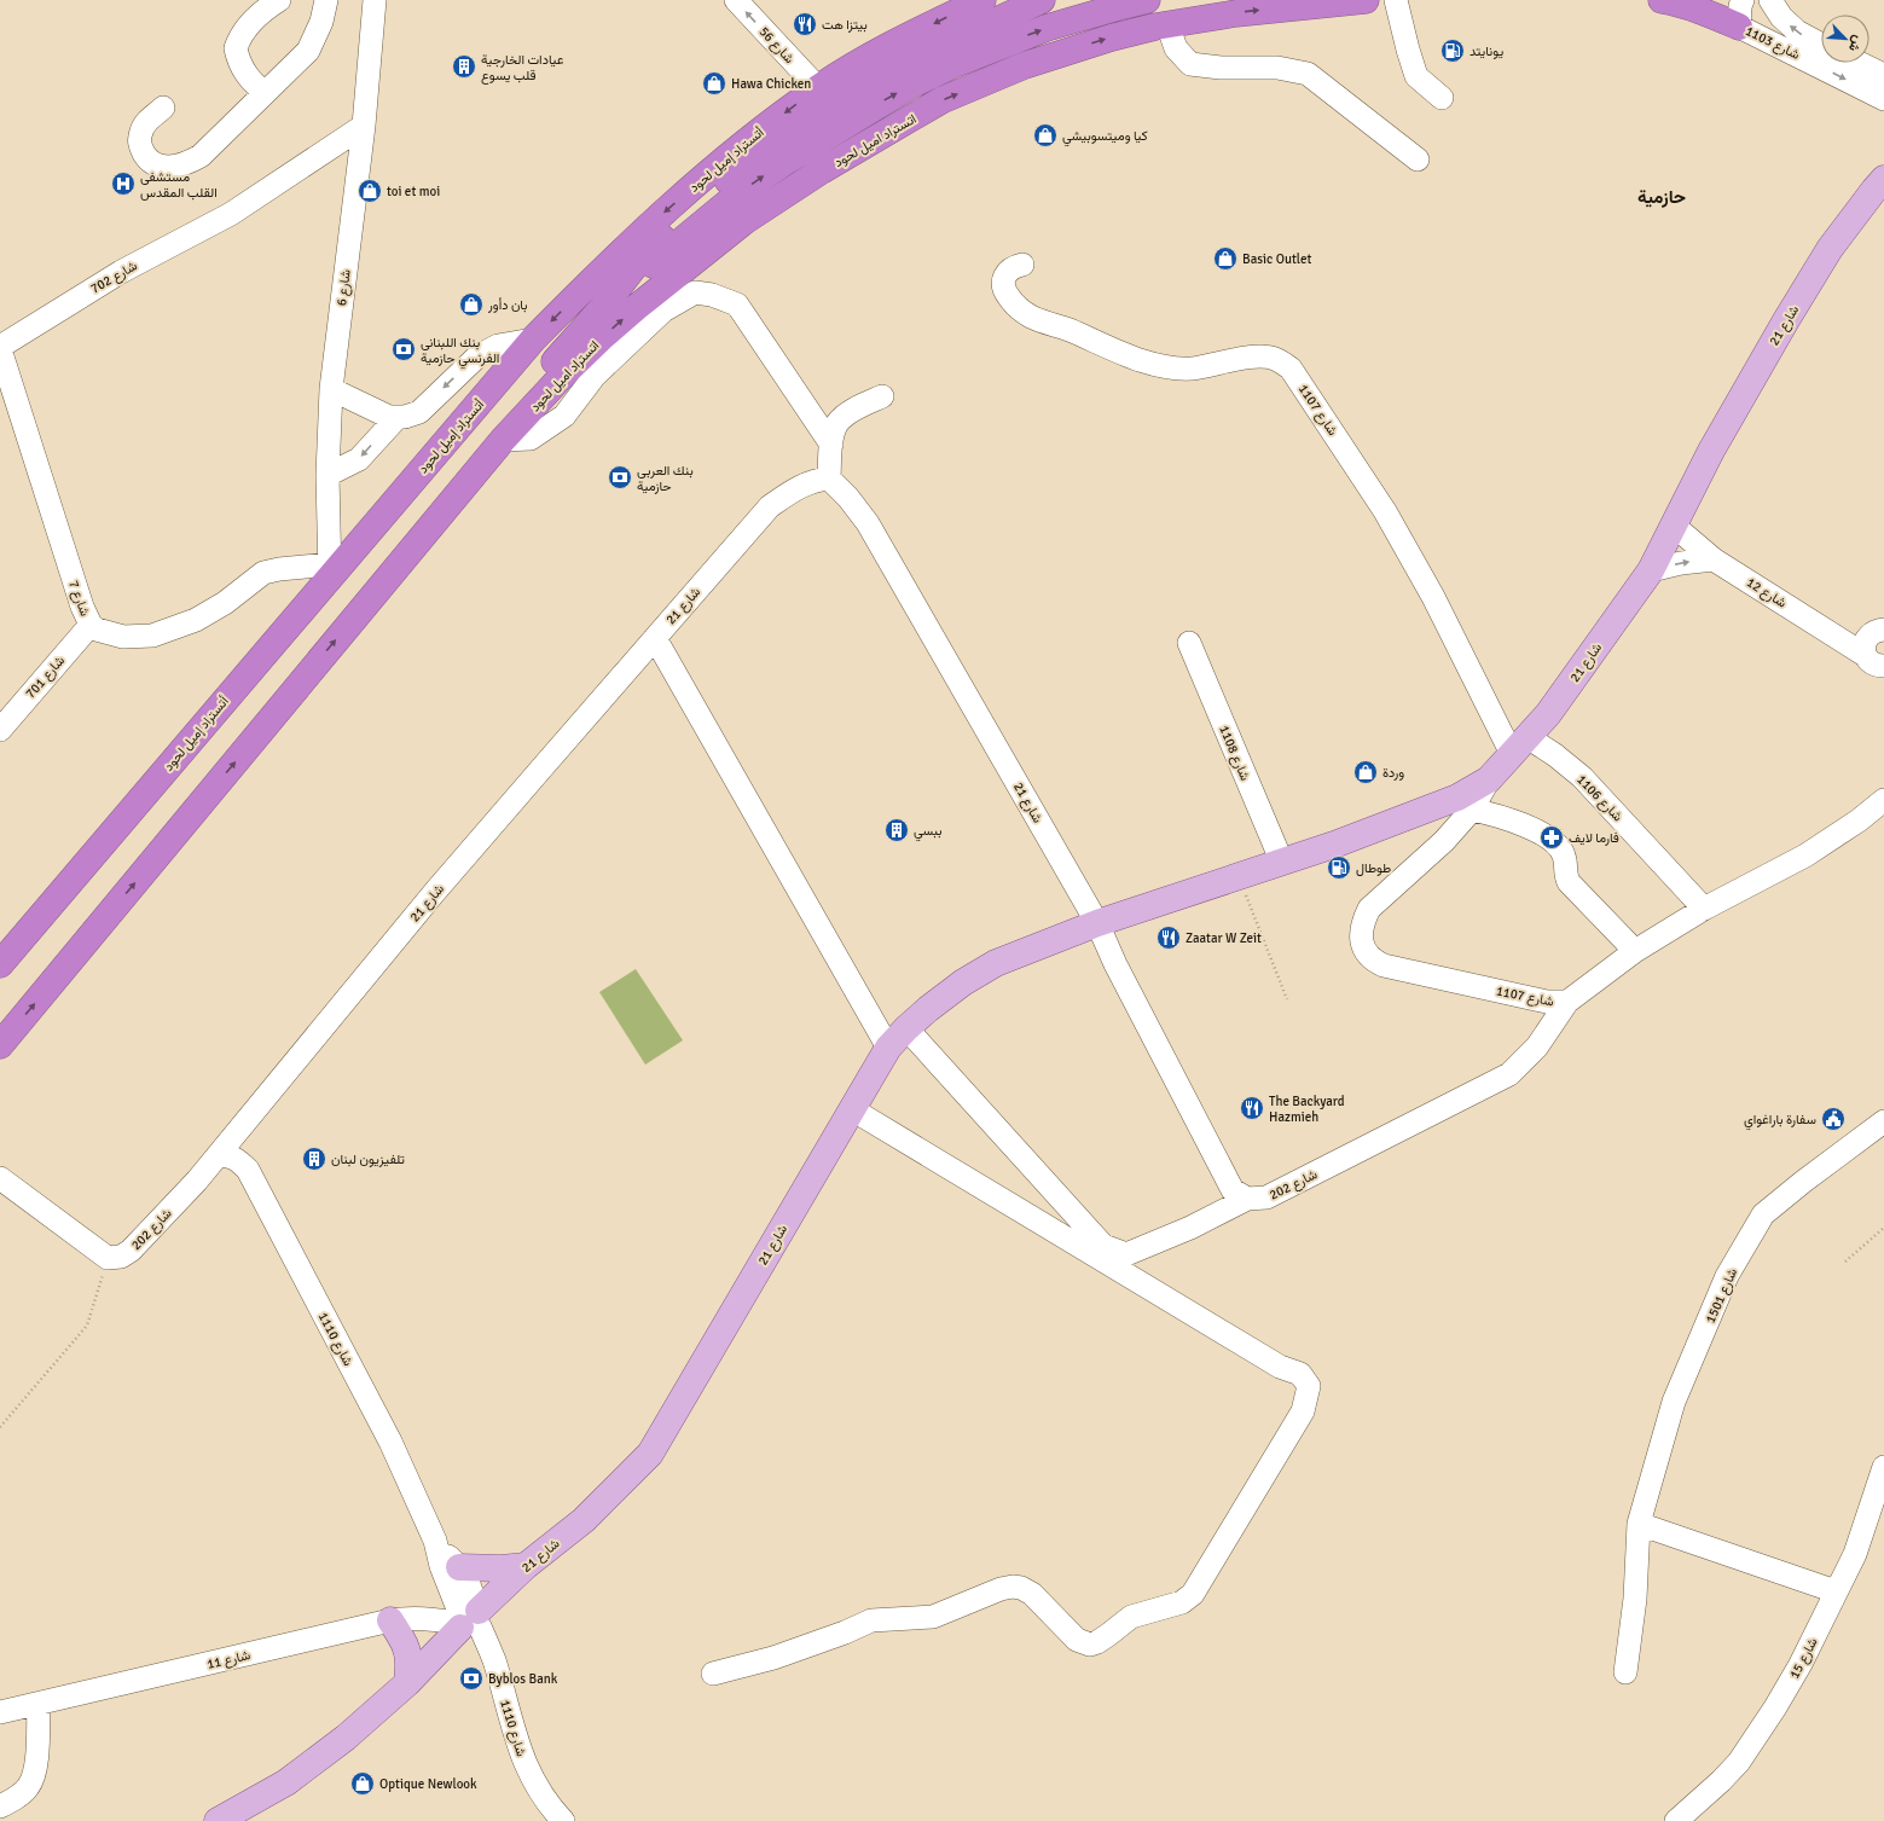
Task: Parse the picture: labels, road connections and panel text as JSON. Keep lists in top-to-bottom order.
{
  "streets": {
    "highway": ["اتستراد اميل لحود", "أتستراد إميل لحود"],
    "main road": ["شارع 21"],
    "street": [
      "شارع 1103",
      "شارع 56",
      "شارع 702",
      "شارع 6",
      "شارع 1107",
      "شارع 12",
      "شارع 7",
      "شارع 701",
      "شارع 1108",
      "شارع 1106",
      "شارع 202",
      "شارع 1501",
      "شارع 1110",
      "شارع 15",
      "شارع 11"
    ]
  },
  "crossings": [
    ["شارع 56", "أتستراد إميل لحود"],
    ["أتستراد إميل لحود", "شارع 6"],
    ["أتستراد إميل لحود", "شارع 7"],
    ["شارع 702", "شارع 6"],
    ["شارع 702", "شارع 7"],
    ["شارع 6", "شارع 7"],
    ["شارع 21", "شارع 1107"],
    ["شارع 21", "شارع 12"],
    ["شارع 21", "شارع 1108"],
    ["شارع 21", "شارع 1106"],
    ["شارع 21", "شارع 202"],
    ["شارع 21", "شارع 1110"],
    ["شارع 21", "شارع 11"],
    ["شارع 1107", "شارع 1106"],
    ["شارع 1107", "شارع 202"],
    ["شارع 7", "شارع 701"],
    ["شارع 202", "شارع 1110"],
    ["شارع 1110", "شارع 11"]
  ],
  "one_way": ["شارع 56"],
  "districts": ["حازمية"],
  "places": {
    "restaurant": ["بيتزا هت", "Zaatar W Zeit", "The Backyard Hazmieh"],
    "fuel station": ["يونايتد", "طوطال"],
    "building": ["عيادات الخارجية قلب يسوع", "ببسي", "تلفيزيون لبنان"],
    "shop": [
      "Hawa Chicken",
      "كيا وميتسوبيشي",
      "toi et moi",
      "Basic Outlet",
      "بان دأور",
      "وردة",
      "Optique Newlook"
    ],
    "hospital": ["مستشفى القلب المقدس"],
    "bank": ["بنك اللبناني الفرنسي حازمية", "بنك العربي حازمية", "Byblos Bank"],
    "pharmacy": ["فارما لايف"],
    "public building": ["سفارة باراغواي"]
  },
  "north": "bottom right"
}
